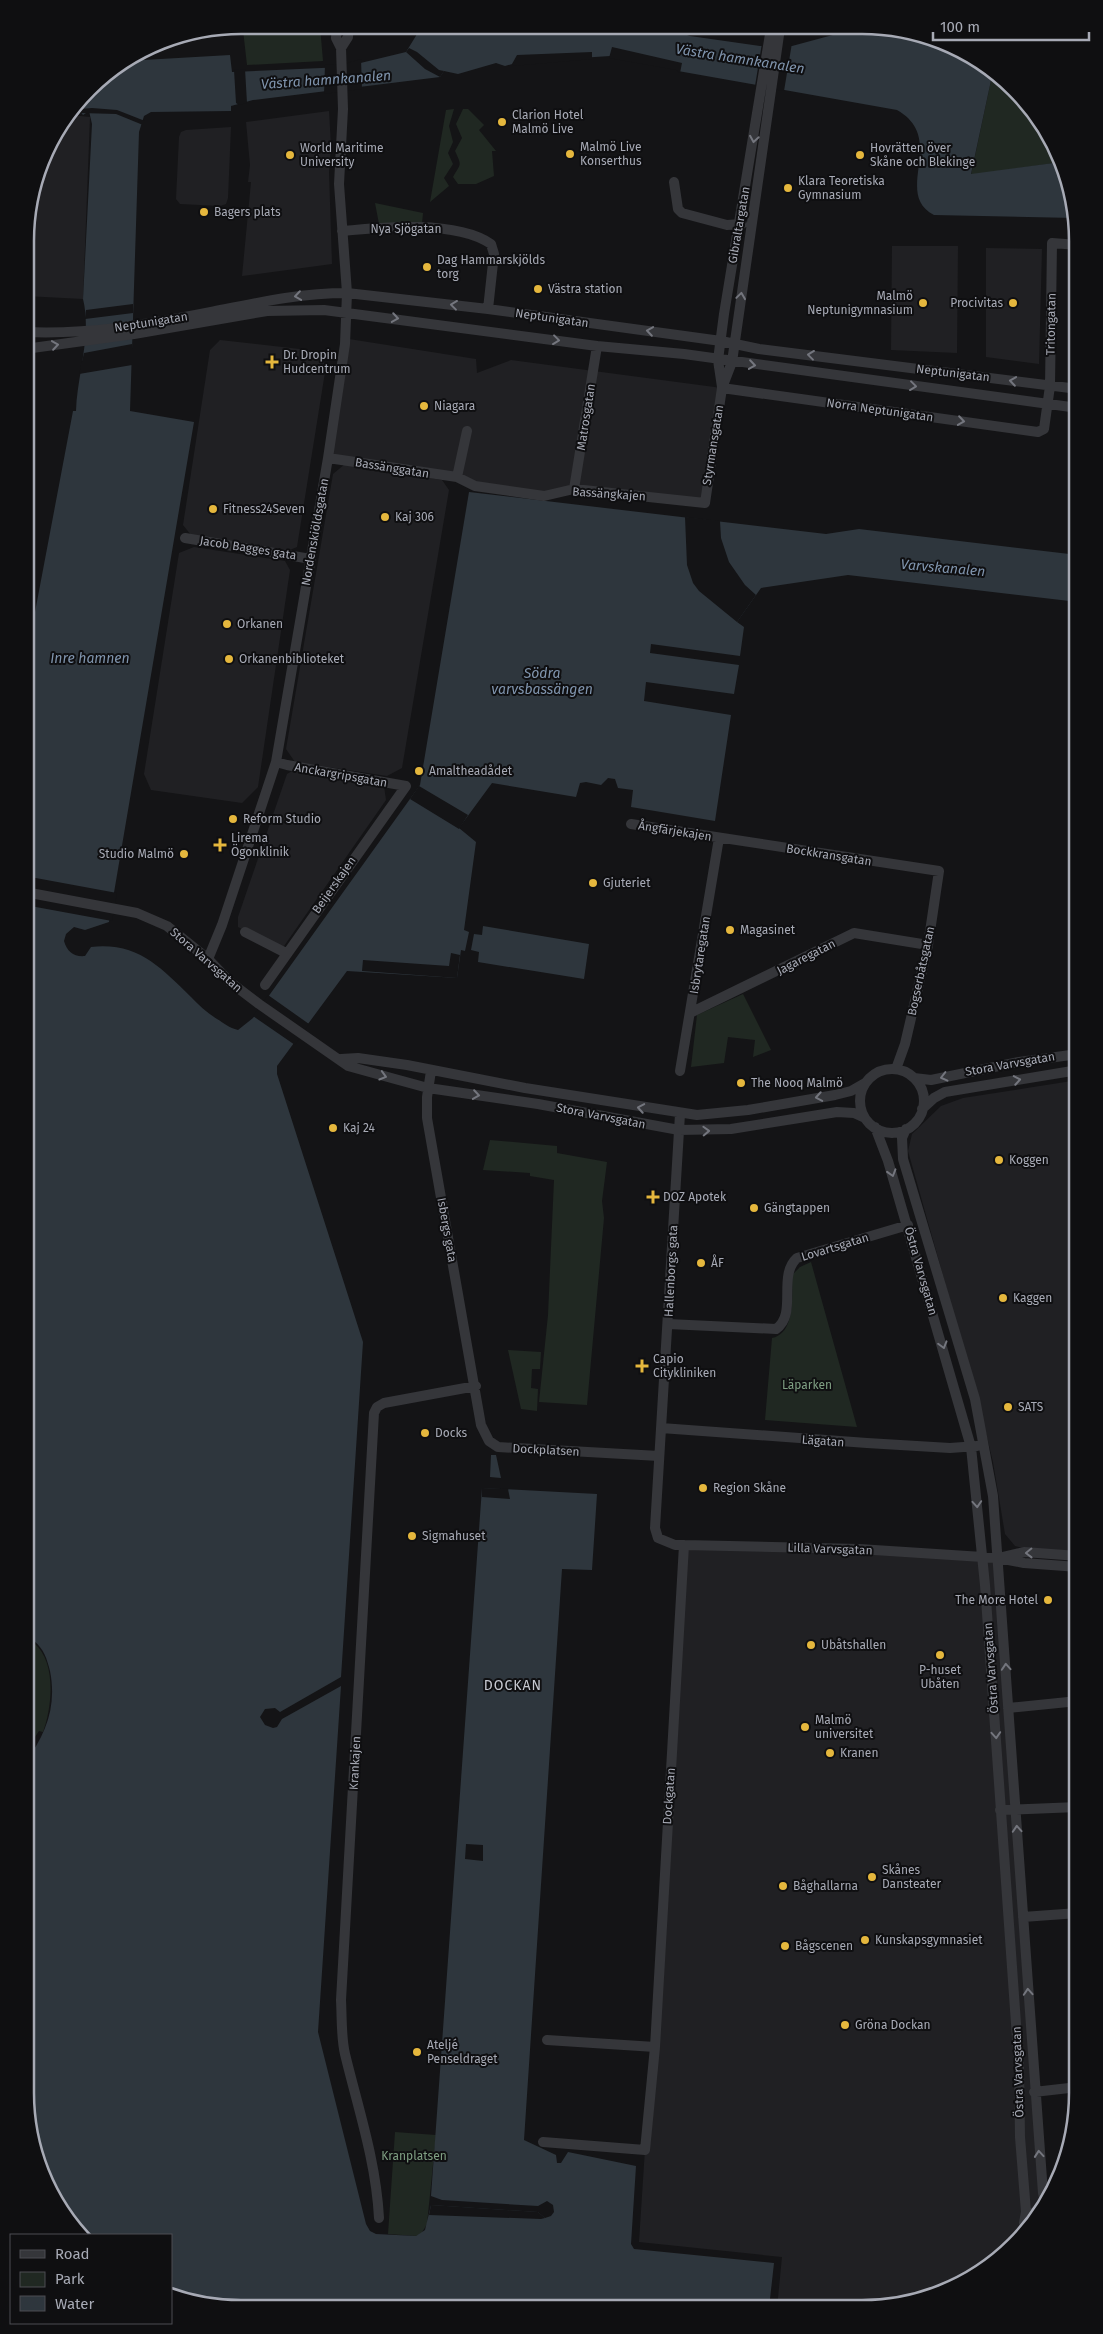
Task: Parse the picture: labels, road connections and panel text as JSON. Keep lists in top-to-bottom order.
{
  "streets": {
    "street": [
      "Gibraltargatan",
      "Nya Sjögatan",
      "Neptunigatan",
      "Tritongatan",
      "Norra Neptunigatan",
      "Matrosgatan",
      "Styrmansgatan",
      "Bassänggatan",
      "Bassängkajen",
      "Nordenskiöldsgatan",
      "Jacob Bagges gata",
      "Anckargripsgatan",
      "Ångfärjekajen",
      "Bockkransgatan",
      "Beijerskajen",
      "Isbrytaregatan",
      "Jagaregatan",
      "Stora Varvsgatan",
      "Bogserbåtsgatan",
      "Isbergs gata",
      "Lovartsgatan",
      "Hallenborgs gata",
      "Östra Varvsgatan",
      "Lägatan",
      "Dockplatsen",
      "Lilla Varvsgatan",
      "Krankajen",
      "Dockgatan"
    ]
  },
  "crossings": [
    ["Gibraltargatan", "Neptunigatan"],
    ["Gibraltargatan", "Styrmansgatan"],
    ["Nya Sjögatan", "Neptunigatan"],
    ["Nya Sjögatan", "Nordenskiöldsgatan"],
    ["Neptunigatan", "Tritongatan"],
    ["Neptunigatan", "Matrosgatan"],
    ["Neptunigatan", "Styrmansgatan"],
    ["Neptunigatan", "Nordenskiöldsgatan"],
    ["Tritongatan", "Norra Neptunigatan"],
    ["Norra Neptunigatan", "Styrmansgatan"],
    ["Matrosgatan", "Bassängkajen"],
    ["Styrmansgatan", "Bassängkajen"],
    ["Bassänggatan", "Bassängkajen"],
    ["Bassänggatan", "Nordenskiöldsgatan"],
    ["Nordenskiöldsgatan", "Jacob Bagges gata"],
    ["Nordenskiöldsgatan", "Anckargripsgatan"],
    ["Nordenskiöldsgatan", "Stora Varvsgatan"],
    ["Anckargripsgatan", "Beijerskajen"],
    ["Ångfärjekajen", "Bockkransgatan"],
    ["Ångfärjekajen", "Isbrytaregatan"],
    ["Bockkransgatan", "Isbrytaregatan"],
    ["Bockkransgatan", "Bogserbåtsgatan"],
    ["Isbrytaregatan", "Jagaregatan"],
    ["Jagaregatan", "Bogserbåtsgatan"],
    ["Stora Varvsgatan", "Bogserbåtsgatan"],
    ["Stora Varvsgatan", "Isbergs gata"],
    ["Stora Varvsgatan", "Hallenborgs gata"],
    ["Stora Varvsgatan", "Östra Varvsgatan"],
    ["Bogserbåtsgatan", "Östra Varvsgatan"],
    ["Isbergs gata", "Dockplatsen"],
    ["Isbergs gata", "Krankajen"],
    ["Lovartsgatan", "Hallenborgs gata"],
    ["Lovartsgatan", "Östra Varvsgatan"],
    ["Hallenborgs gata", "Lägatan"],
    ["Östra Varvsgatan", "Lägatan"],
    ["Östra Varvsgatan", "Lilla Varvsgatan"],
    ["Dockplatsen", "Lilla Varvsgatan"],
    ["Dockplatsen", "Krankajen"],
    ["Lilla Varvsgatan", "Dockgatan"]
  ],
  "one_way": ["Norra Neptunigatan"],
  "districts": ["DOCKAN"],
  "water": [
    "Västra hamnkanalen",
    "Varvskanalen",
    "Inre hamnen",
    "Södra varvsbassängen"
  ],
  "parks": ["Läparken", "Kranplatsen"],
  "places": {
    "other": [
      "Clarion Hotel Malmö Live",
      "Malmö Live Konserthus",
      "World Maritime University",
      "Hovrätten över Skåne och Blekinge",
      "Klara Teoretiska Gymnasium",
      "Bagers plats",
      "Dag Hammarskjölds torg",
      "Västra station",
      "Malmö Neptunigymnasium",
      "Procivitas",
      "Niagara",
      "Fitness24Seven",
      "Kaj 306",
      "Orkanen",
      "Orkanenbiblioteket",
      "Amaltheadådet",
      "Reform Studio",
      "Studio Malmö",
      "Gjuteriet",
      "Magasinet",
      "The Nooq Malmö",
      "Kaj 24",
      "Koggen",
      "Gängtappen",
      "ÅF",
      "Kaggen",
      "SATS",
      "Docks",
      "Region Skåne",
      "Sigmahuset",
      "The More Hotel",
      "Ubåtshallen",
      "P-huset Ubåten",
      "Malmö universitet",
      "Kranen",
      "Skånes Dansteater",
      "Båghallarna",
      "Kunskapsgymnasiet",
      "Bågscenen",
      "Gröna Dockan",
      "Ateljé Penseldraget"
    ],
    "health": [
      "Dr. Dropin Hudcentrum",
      "Lirema Ögonklinik",
      "DOZ Apotek",
      "Capio Citykliniken"
    ]
  },
  "legend": ["Road", "Park", "Water"],
  "scale_bar": "100 m"
}
